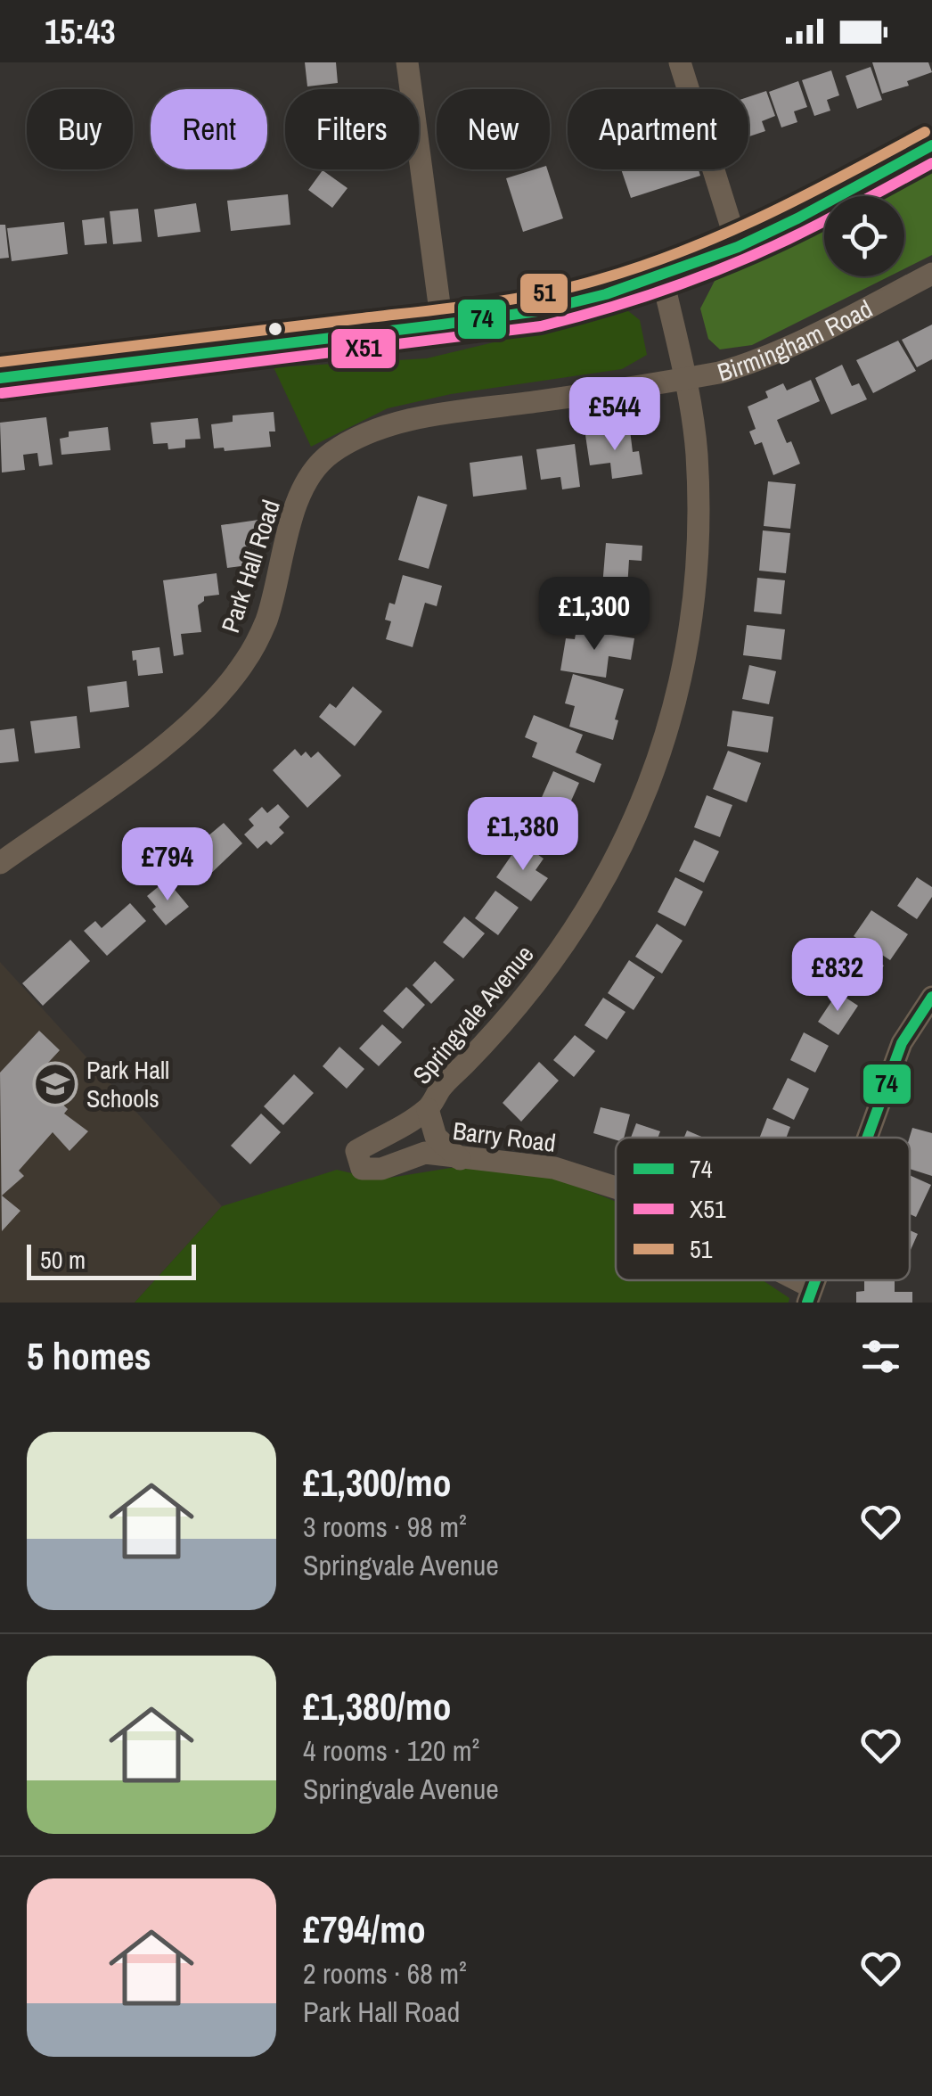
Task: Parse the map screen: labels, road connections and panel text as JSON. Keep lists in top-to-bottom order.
{
  "streets": {
    "street": [
      "Birmingham Road",
      "Park Hall Road",
      "Springvale Avenue",
      "Barry Road"
    ]
  },
  "crossings": [
    ["Birmingham Road", "Park Hall Road"],
    ["Birmingham Road", "Springvale Avenue"],
    ["Springvale Avenue", "Barry Road"]
  ],
  "places": {
    "school or university": ["Park Hall Schools"]
  },
  "lines": ["transit line 51", "transit line 74", "transit line X51"],
  "legend": ["74", "X51", "51"],
  "scale_bar": "50 m",
  "page": {
    "status": "15:43",
    "chip": [
      "Buy",
      "Rent",
      "Filters",
      "New",
      "Apartment"
    ],
    "price": [
      "£544",
      "£1,300",
      "£1,380",
      "£794",
      "£832"
    ],
    "scale": "50 m",
    "heading": "5 homes",
    "list": [
      {
        "name": "£1,300/mo",
        "note": "3 rooms · 98 m² · Springvale Avenue"
      },
      {
        "name": "£1,380/mo",
        "note": "4 rooms · 120 m² · Springvale Avenue"
      },
      {
        "name": "£794/mo",
        "note": "2 rooms · 68 m² · Park Hall Road"
      }
    ]
  }
}
